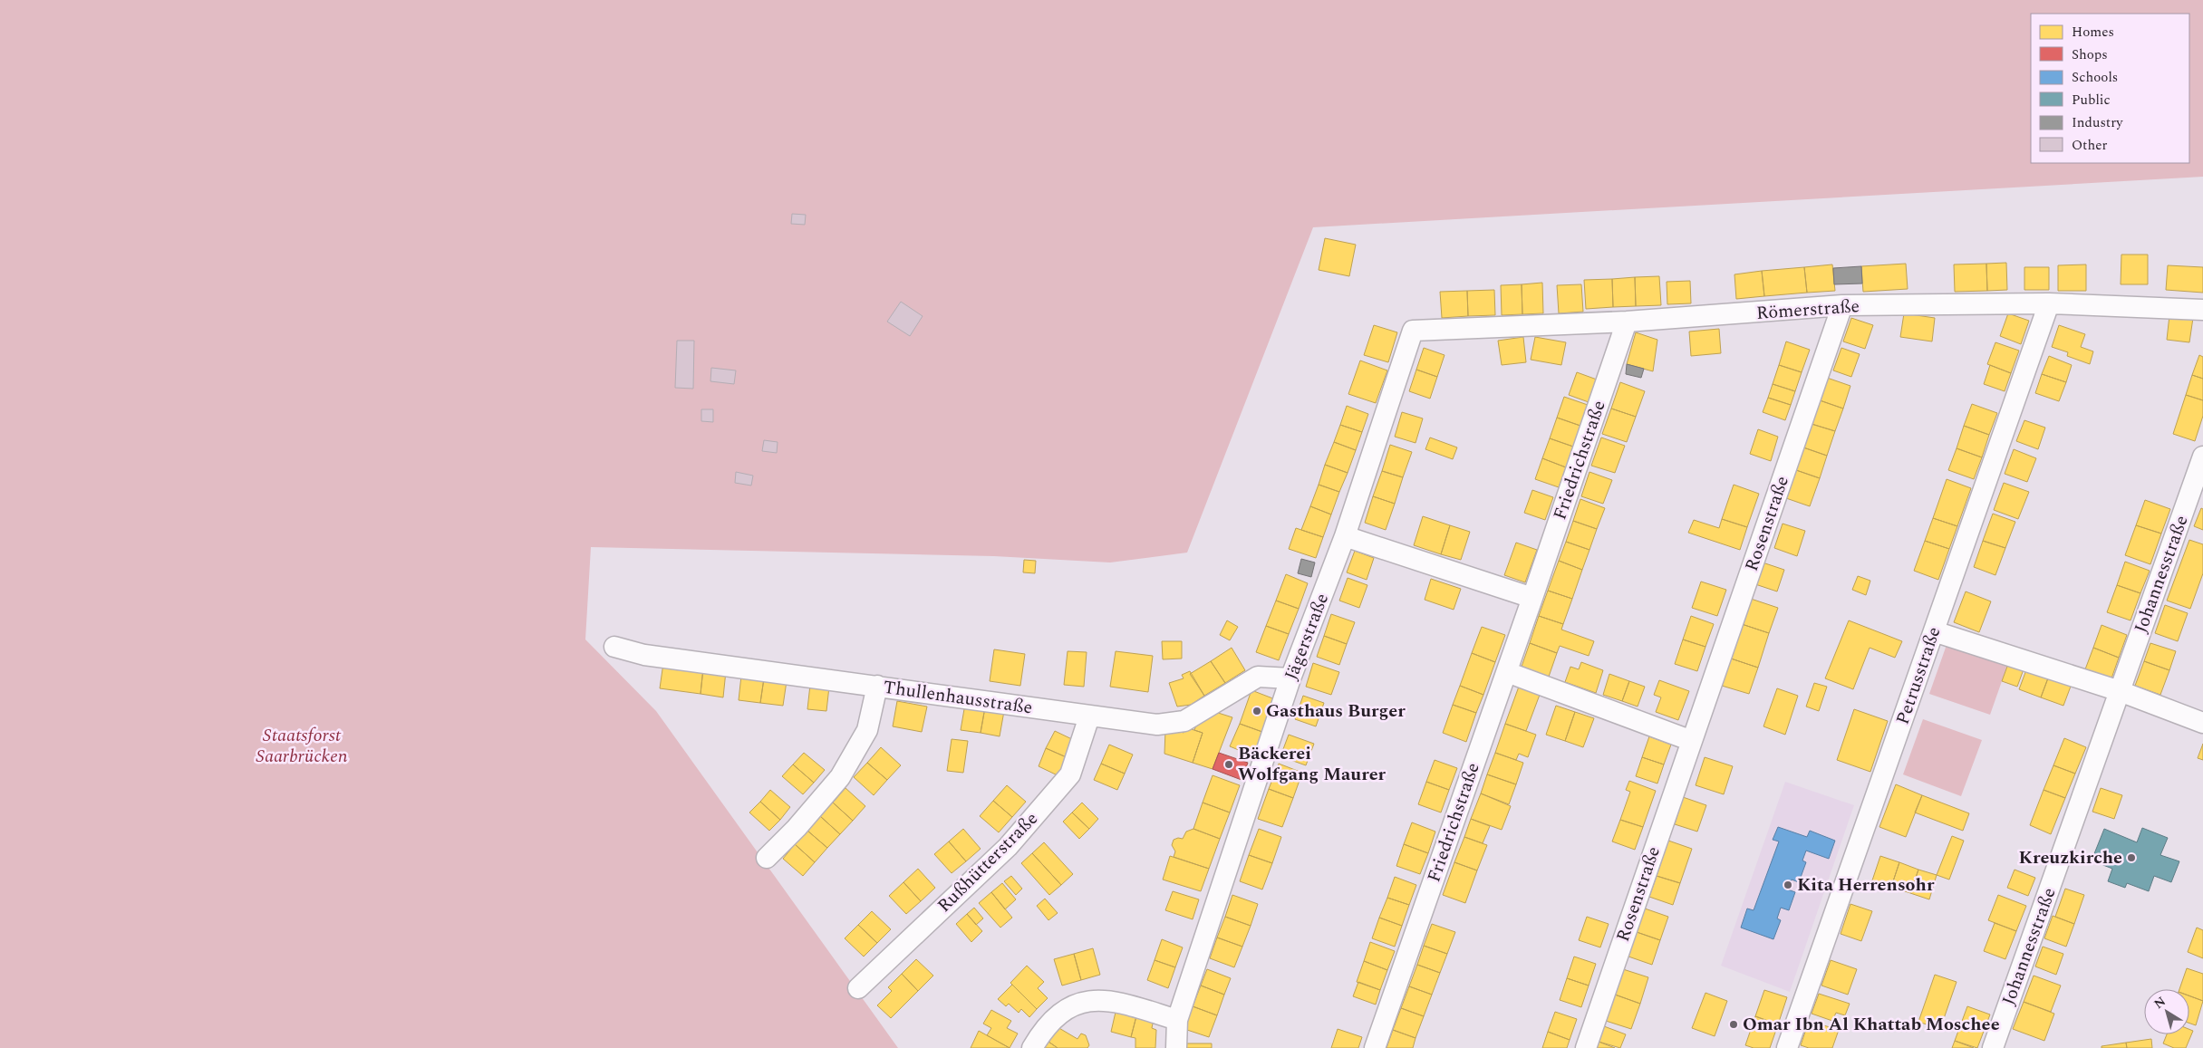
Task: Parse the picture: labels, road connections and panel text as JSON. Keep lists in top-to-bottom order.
{
  "streets": {
    "street": [
      "Römerstraße",
      "Friedrichstraße",
      "Rosenstraße",
      "Johannesstraße",
      "Jägerstraße",
      "Petrusstraße",
      "Thullenhausstraße",
      "Rußhütterstraße"
    ]
  },
  "crossings": [
    ["Römerstraße", "Friedrichstraße"],
    ["Römerstraße", "Rosenstraße"],
    ["Römerstraße", "Jägerstraße"],
    ["Römerstraße", "Petrusstraße"],
    ["Jägerstraße", "Thullenhausstraße"],
    ["Thullenhausstraße", "Rußhütterstraße"]
  ],
  "parks": ["Staatsforst Saarbrücken"],
  "places": [
    "Gasthaus Burger",
    "Bäckerei Wolfgang Maurer",
    "Kreuzkirche",
    "Kita Herrensohr",
    "Omar Ibn Al Khattab Moschee"
  ],
  "legend": [
    "Homes",
    "Shops",
    "Schools",
    "Public",
    "Industry",
    "Other"
  ],
  "north": "top left"
}
